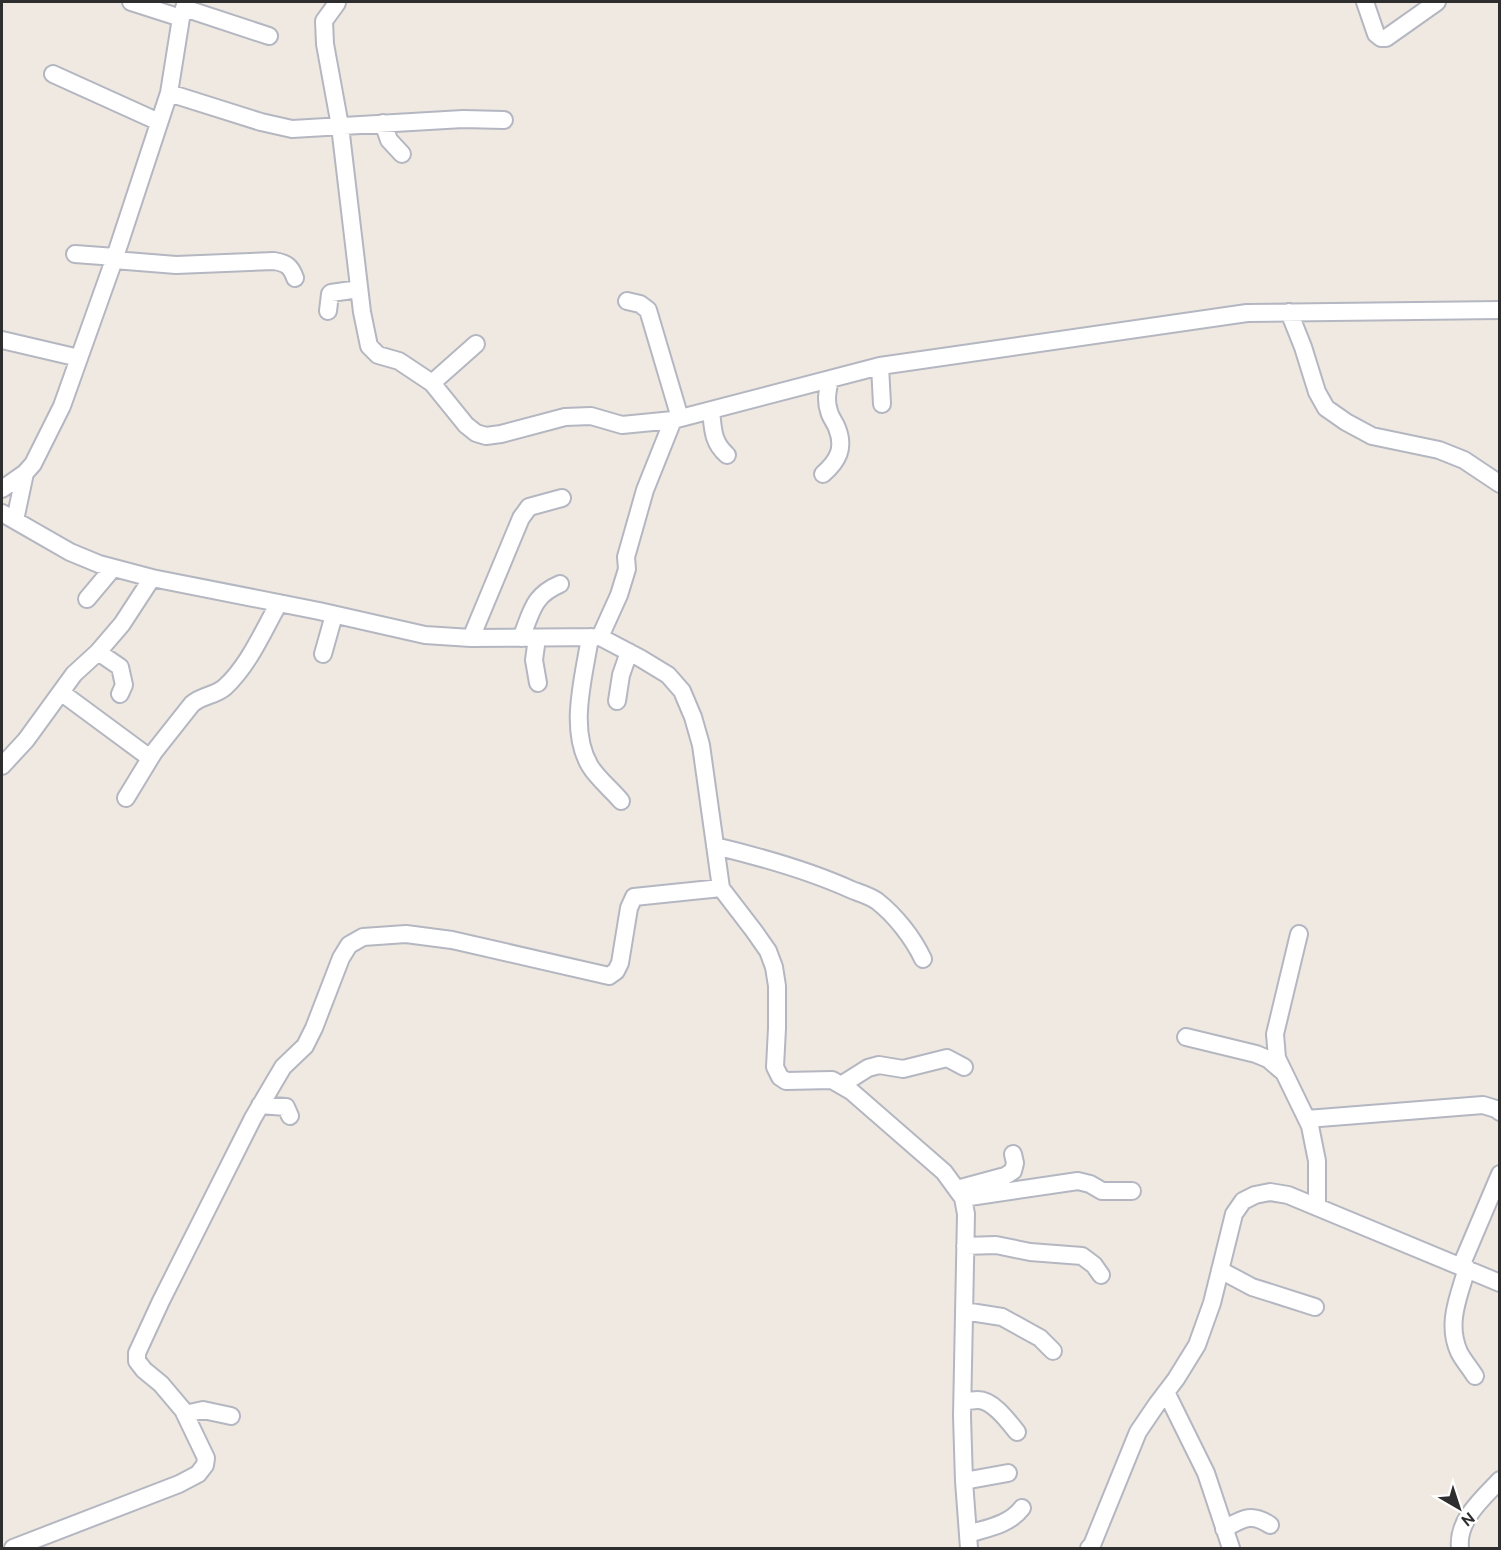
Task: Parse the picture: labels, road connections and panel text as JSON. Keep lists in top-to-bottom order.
{
  "north": "bottom right"
}
